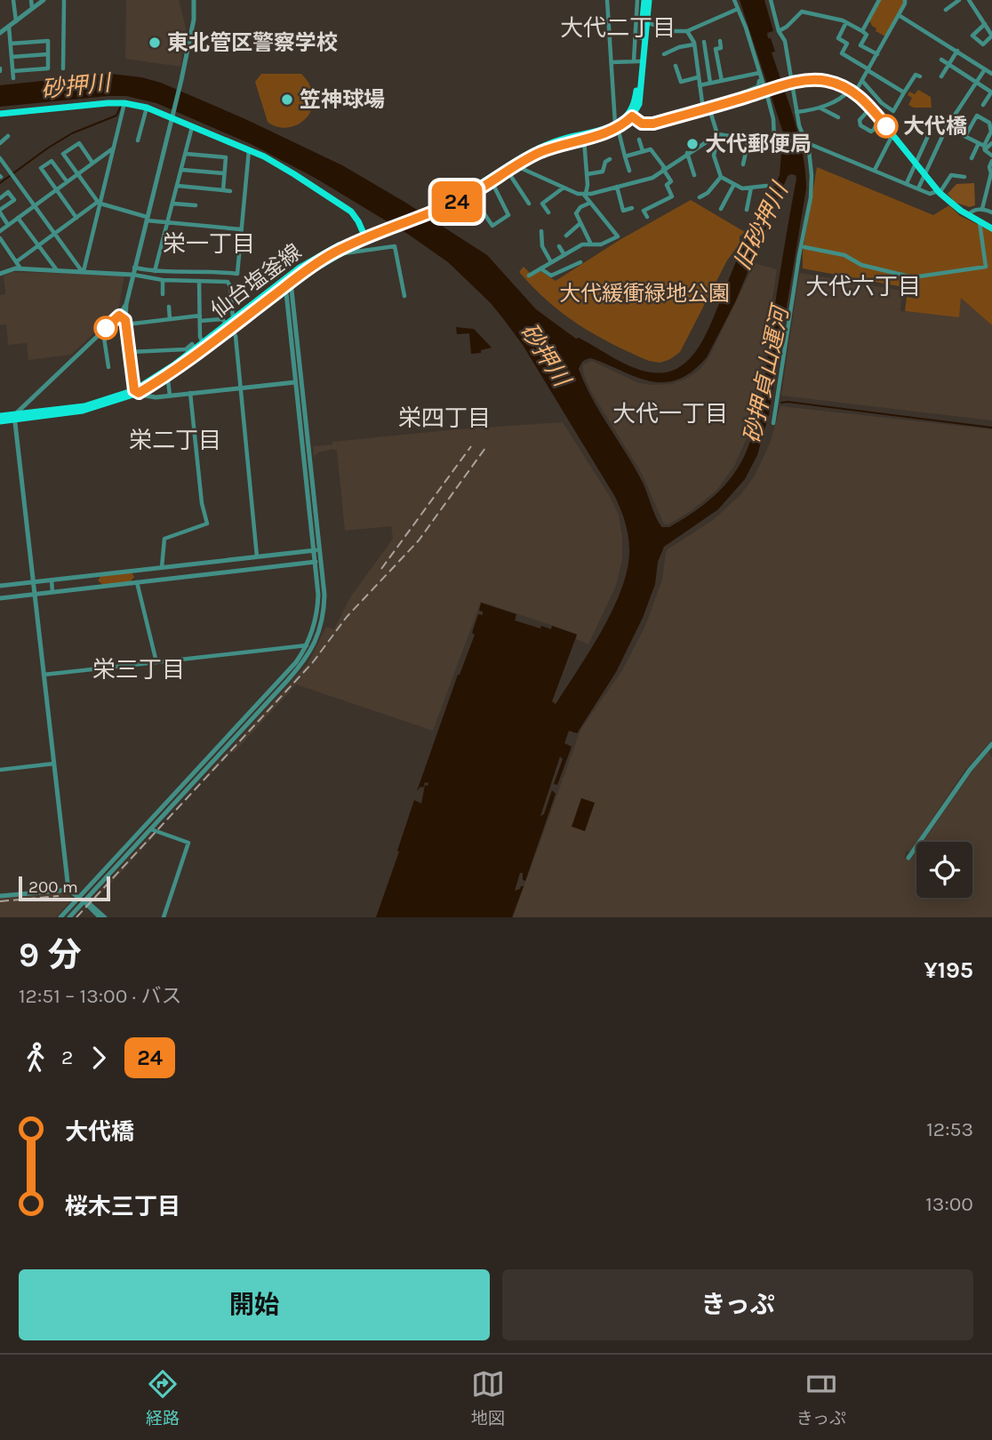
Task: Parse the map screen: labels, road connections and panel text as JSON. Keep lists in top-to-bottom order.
{
  "streets": {
    "main road": ["仙台塩釜線"]
  },
  "districts": [
    "大代二丁目",
    "栄一丁目",
    "大代六丁目",
    "大代一丁目",
    "栄四丁目",
    "栄二丁目",
    "栄三丁目"
  ],
  "water": ["砂押川", "旧砂押川", "砂押貞山運河"],
  "parks": ["大代緩衝緑地公園"],
  "places": [
    "東北管区警察学校",
    "笠神球場",
    "大代橋",
    "大代郵便局"
  ],
  "lines": ["bus line 24"],
  "scale_bar": "200 m",
  "page": {
    "on_map": "24",
    "scale": "200 m",
    "heading": ["9 分", "12:51 – 13:00 · バス", "¥195"],
    "legs": ["2", "24"],
    "list": [
      {
        "name": "大代橋",
        "value": "12:53"
      },
      {
        "name": "桜木三丁目",
        "value": "13:00"
      }
    ],
    "buttons": ["開始", "きっぷ"],
    "tabs": ["経路", "地図", "きっぷ"]
  }
}
